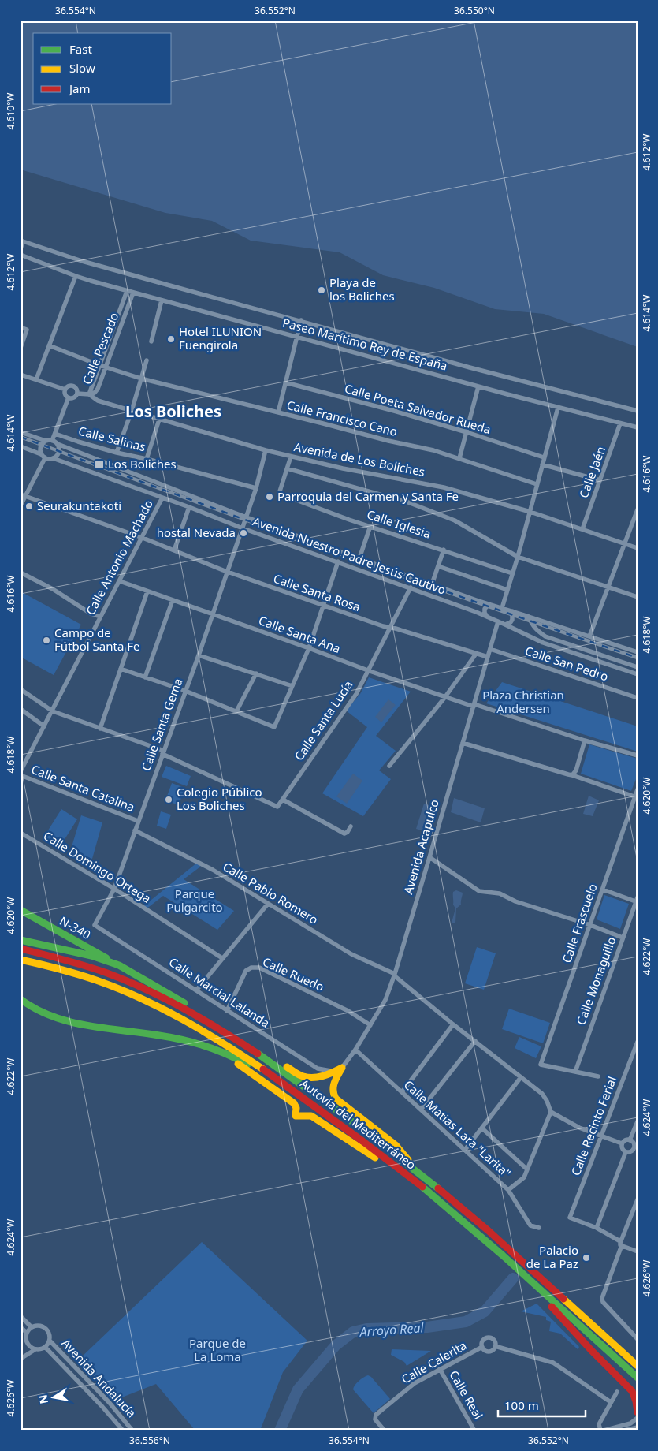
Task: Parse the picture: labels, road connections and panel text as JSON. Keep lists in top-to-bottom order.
{
  "streets": {
    "main road": ["N-340", "Autovía del Mediterráneo"],
    "street": [
      "Paseo Marítimo Rey de España",
      "Calle Pescado",
      "Calle Poeta Salvador Rueda",
      "Calle Francisco Cano",
      "Calle Salinas",
      "Avenida de Los Boliches",
      "Calle Jaén",
      "Calle Iglesia",
      "Avenida Nuestro Padre Jesús Cautivo",
      "Calle Antonio Machado",
      "Calle Santa Rosa",
      "Calle Santa Ana",
      "Calle San Pedro",
      "Calle Santa Lucía",
      "Calle Santa Gema",
      "Calle Santa Catalina",
      "Avenida Acapulco",
      "Calle Domingo Ortega",
      "Calle Pablo Romero",
      "Calle Frascuelo",
      "Calle Ruedo",
      "Calle Monaguillo",
      "Calle Marcial Lalanda",
      "Calle Recinto Ferial",
      "Calle Matias Lara \"Larita\"",
      "Calle Calerita",
      "Avenida Andalucía",
      "Calle Real"
    ]
  },
  "crossings": [
    ["Paseo Marítimo Rey de España", "Calle Pescado"],
    ["Paseo Marítimo Rey de España", "Calle Jaén"],
    ["Calle Pescado", "Calle Francisco Cano"],
    ["Calle Pescado", "Avenida de Los Boliches"],
    ["Calle Salinas", "Calle Santa Gema"],
    ["Avenida de Los Boliches", "Calle Jaén"],
    ["Avenida de Los Boliches", "Calle Santa Gema"],
    ["Avenida Nuestro Padre Jesús Cautivo", "Calle Antonio Machado"],
    ["Avenida Nuestro Padre Jesús Cautivo", "Calle Santa Lucía"],
    ["Avenida Nuestro Padre Jesús Cautivo", "Calle Santa Gema"],
    ["Avenida Nuestro Padre Jesús Cautivo", "Avenida Acapulco"],
    ["Calle Antonio Machado", "Calle Santa Rosa"],
    ["Calle Antonio Machado", "Calle Santa Ana"],
    ["Calle Santa Rosa", "Calle Santa Lucía"],
    ["Calle Santa Rosa", "Calle Santa Gema"],
    ["Calle Santa Rosa", "Avenida Acapulco"],
    ["Calle Santa Ana", "Calle Santa Lucía"],
    ["Calle Santa Ana", "Calle Santa Gema"],
    ["Calle Santa Ana", "Avenida Acapulco"],
    ["Calle San Pedro", "Avenida Acapulco"],
    ["Calle Santa Gema", "Calle Santa Catalina"],
    ["Calle Santa Gema", "Calle Domingo Ortega"],
    ["Calle Santa Gema", "Calle Pablo Romero"],
    ["Calle Santa Gema", "Calle Marcial Lalanda"],
    ["Avenida Acapulco", "Calle Pablo Romero"],
    ["Avenida Acapulco", "Calle Ruedo"],
    ["Avenida Acapulco", "Calle Marcial Lalanda"],
    ["Avenida Acapulco", "Calle Matias Lara \"Larita\""],
    ["Calle Frascuelo", "Calle Monaguillo"],
    ["Calle Ruedo", "Calle Marcial Lalanda"],
    ["Calle Calerita", "Calle Real"]
  ],
  "districts": ["Los Boliches"],
  "water": ["Arroyo Real"],
  "parks": ["Plaza Christian Andersen", "Parque Pulgarcito", "Parque de La Loma"],
  "places": {
    "other": [
      "Playa de los Boliches",
      "Hotel ILUNION Fuengirola",
      "Parroquia del Carmen y Santa Fe",
      "Seurakuntakoti",
      "hostal Nevada",
      "Campo de Fútbol Santa Fe",
      "Colegio Público Los Boliches",
      "Palacio de La Paz"
    ],
    "transit": ["Los Boliches"]
  },
  "legend": ["Fast", "Slow", "Jam"],
  "scale_bar": "100 m",
  "north": "left",
  "coordinates": [
    "36.554°N",
    "36.552°N",
    "36.550°N",
    "4.610°W",
    "4.612°W",
    "4.614°W",
    "4.616°W",
    "4.618°W",
    "4.620°W",
    "4.622°W",
    "4.624°W",
    "4.626°W",
    "36.556°N"
  ]
}
